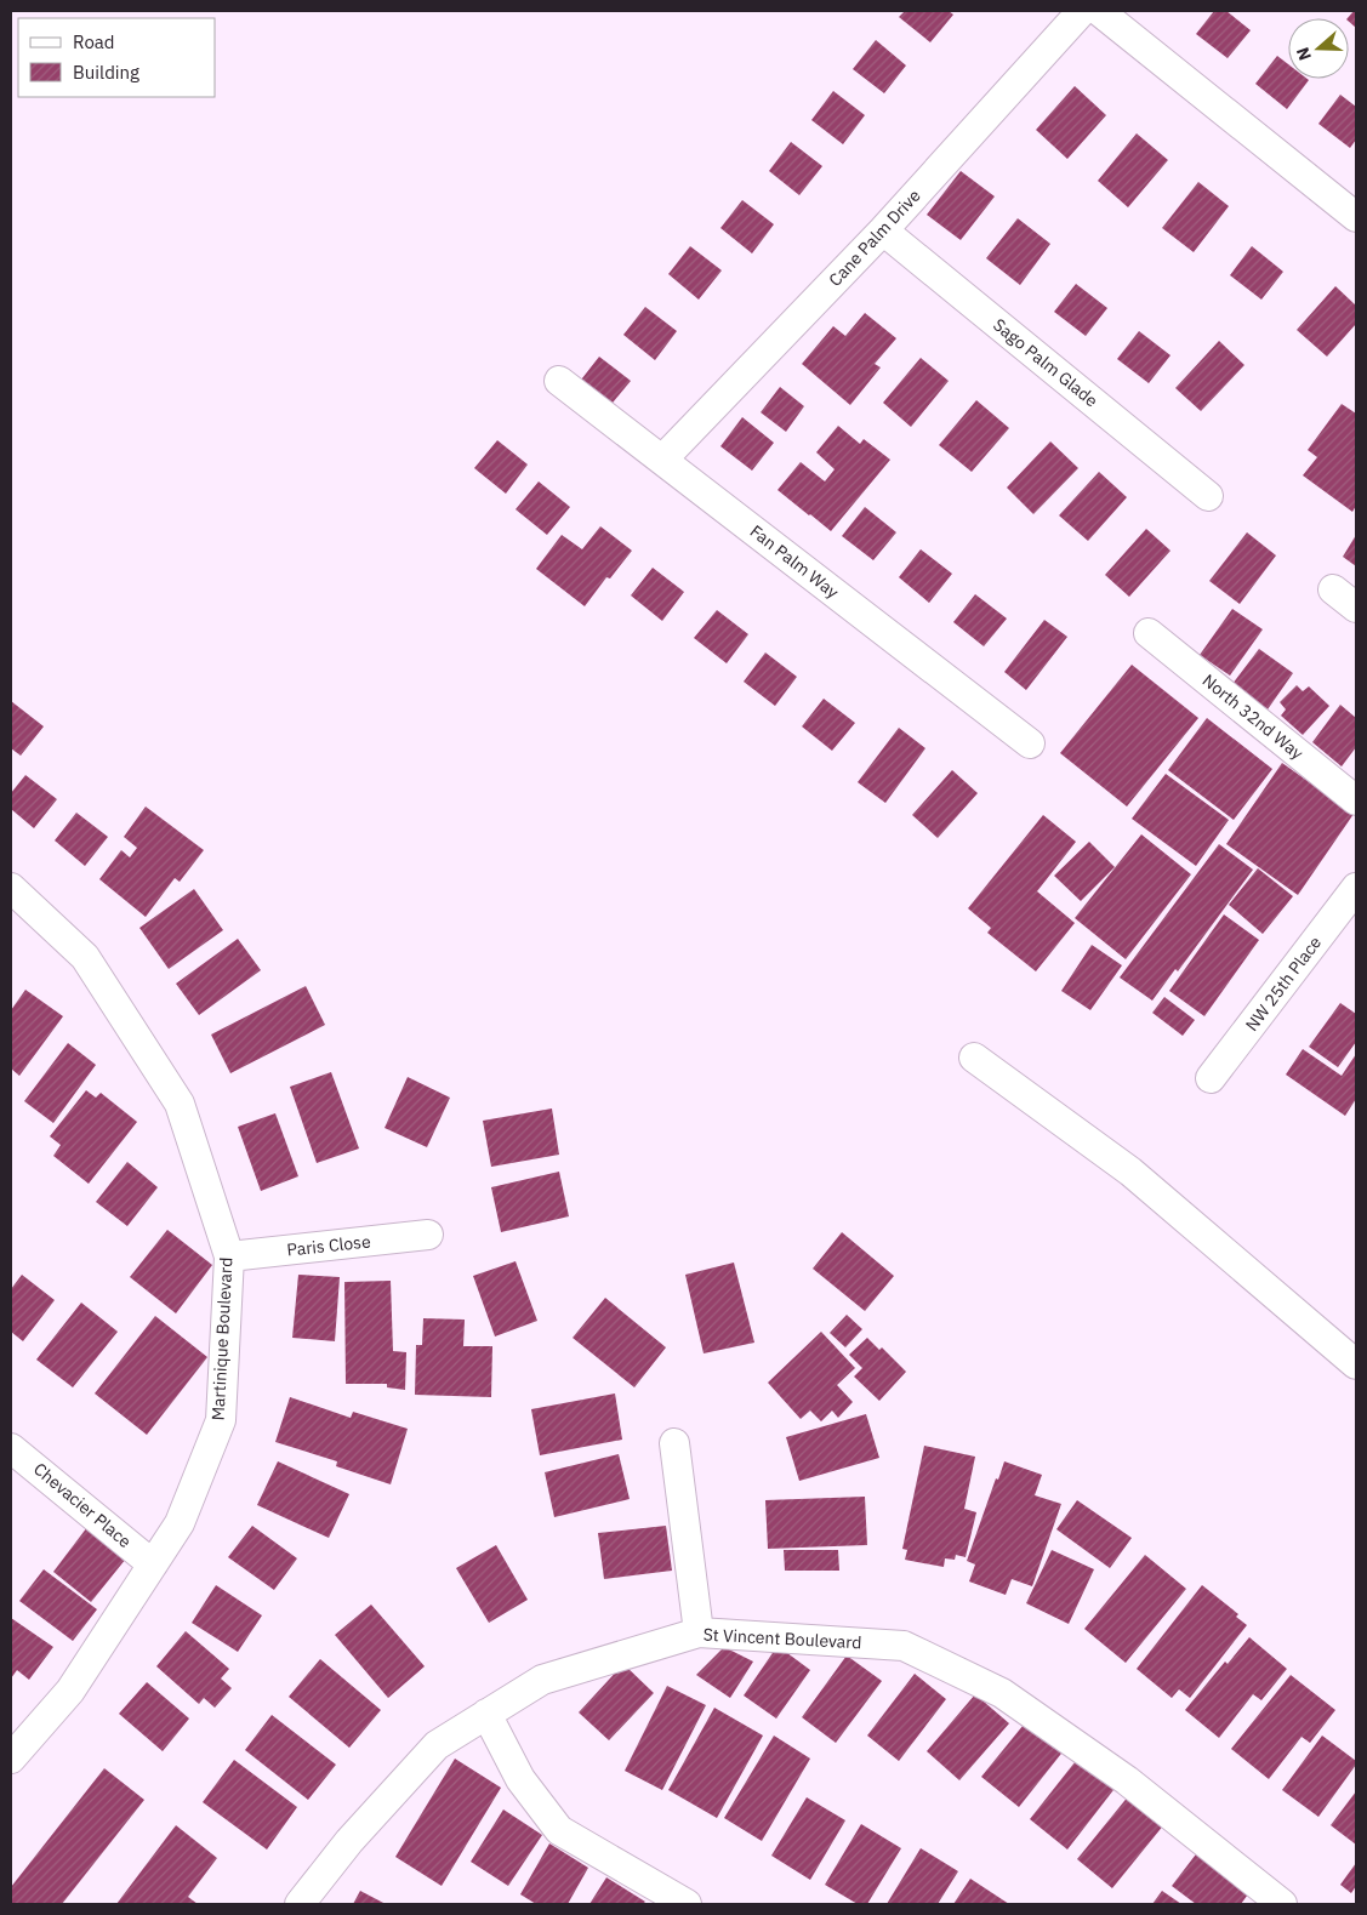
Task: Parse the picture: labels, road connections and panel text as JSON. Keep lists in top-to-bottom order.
{
  "streets": {
    "street": [
      "Cane Palm Drive",
      "Sago Palm Glade",
      "Fan Palm Way",
      "North 32nd Way",
      "NW 25th Place",
      "Paris Close",
      "Martinique Boulevard",
      "Chevacier Place",
      "St Vincent Boulevard"
    ]
  },
  "crossings": [
    ["Cane Palm Drive", "Sago Palm Glade"],
    ["Cane Palm Drive", "Fan Palm Way"],
    ["Paris Close", "Martinique Boulevard"],
    ["Martinique Boulevard", "Chevacier Place"]
  ],
  "legend": ["Road", "Building"],
  "north": "left"
}
